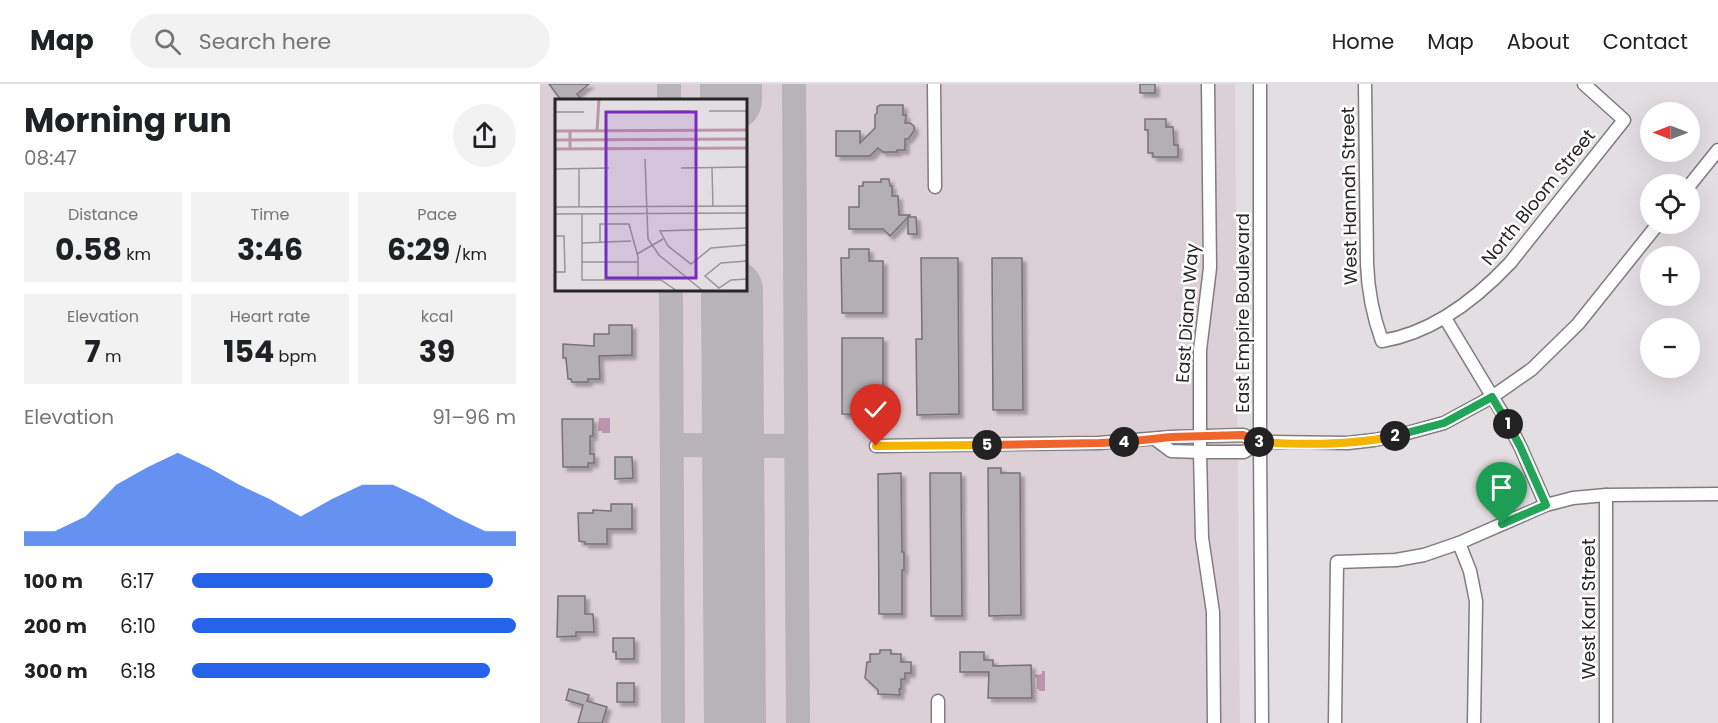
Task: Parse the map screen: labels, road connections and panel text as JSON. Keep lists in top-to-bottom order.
{
  "streets": {
    "street": [
      "West Hannah Street",
      "North Bloom Street",
      "East Diana Way",
      "East Empire Boulevard",
      "West Karl Street"
    ]
  },
  "crossings": [
    ["West Hannah Street", "North Bloom Street"]
  ],
  "north": "left",
  "page": {
    "header": "Map",
    "search": "Search here",
    "nav": [
      "Home",
      "Map",
      "About",
      "Contact"
    ],
    "heading": ["Morning run", "08:47"],
    "map_buttons": ["+", "−"],
    "stats": [
      ["Distance", "0.58 km"],
      ["Time", "3:46"],
      ["Pace", "6:29 /km"],
      ["Elevation", "7 m"],
      ["Heart rate", "154 bpm"],
      ["kcal", "39"]
    ],
    "chart": ["Elevation", "91–96 m"],
    "pins": [
      "1",
      "2",
      "3",
      "4",
      "5"
    ],
    "list": [
      {
        "name": "100 m",
        "note": "6:17"
      },
      {
        "name": "200 m",
        "note": "6:10"
      },
      {
        "name": "300 m",
        "note": "6:18"
      }
    ]
  }
}
